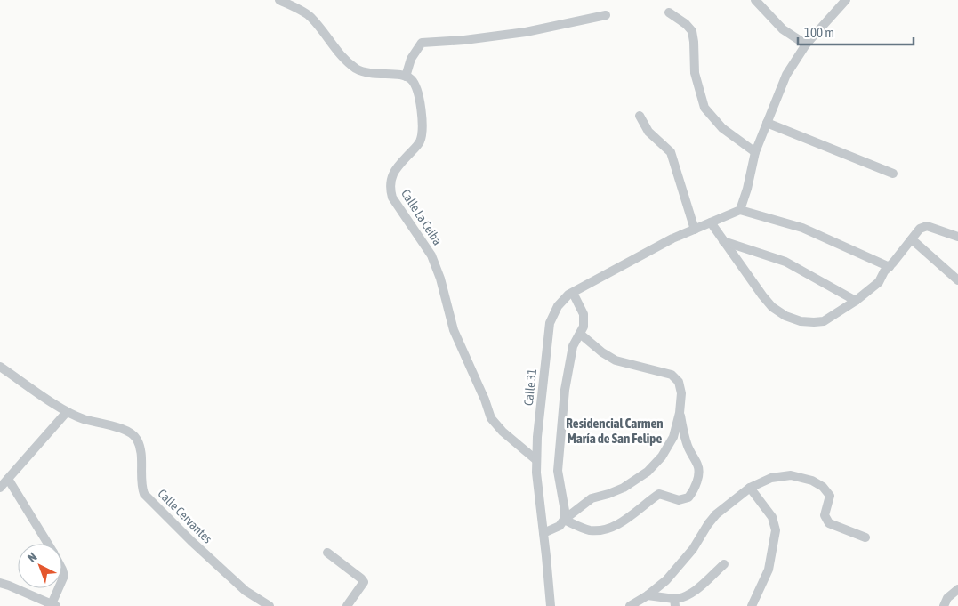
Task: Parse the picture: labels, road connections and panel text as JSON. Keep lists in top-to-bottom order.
{
  "streets": {
    "street": ["Calle La Ceiba", "Calle 31", "Calle Cervantes"]
  },
  "crossings": [
    ["Calle La Ceiba", "Calle 31"]
  ],
  "districts": ["Residencial Carmen María de San Felipe"],
  "scale_bar": "100 m",
  "north": "top left"
}
